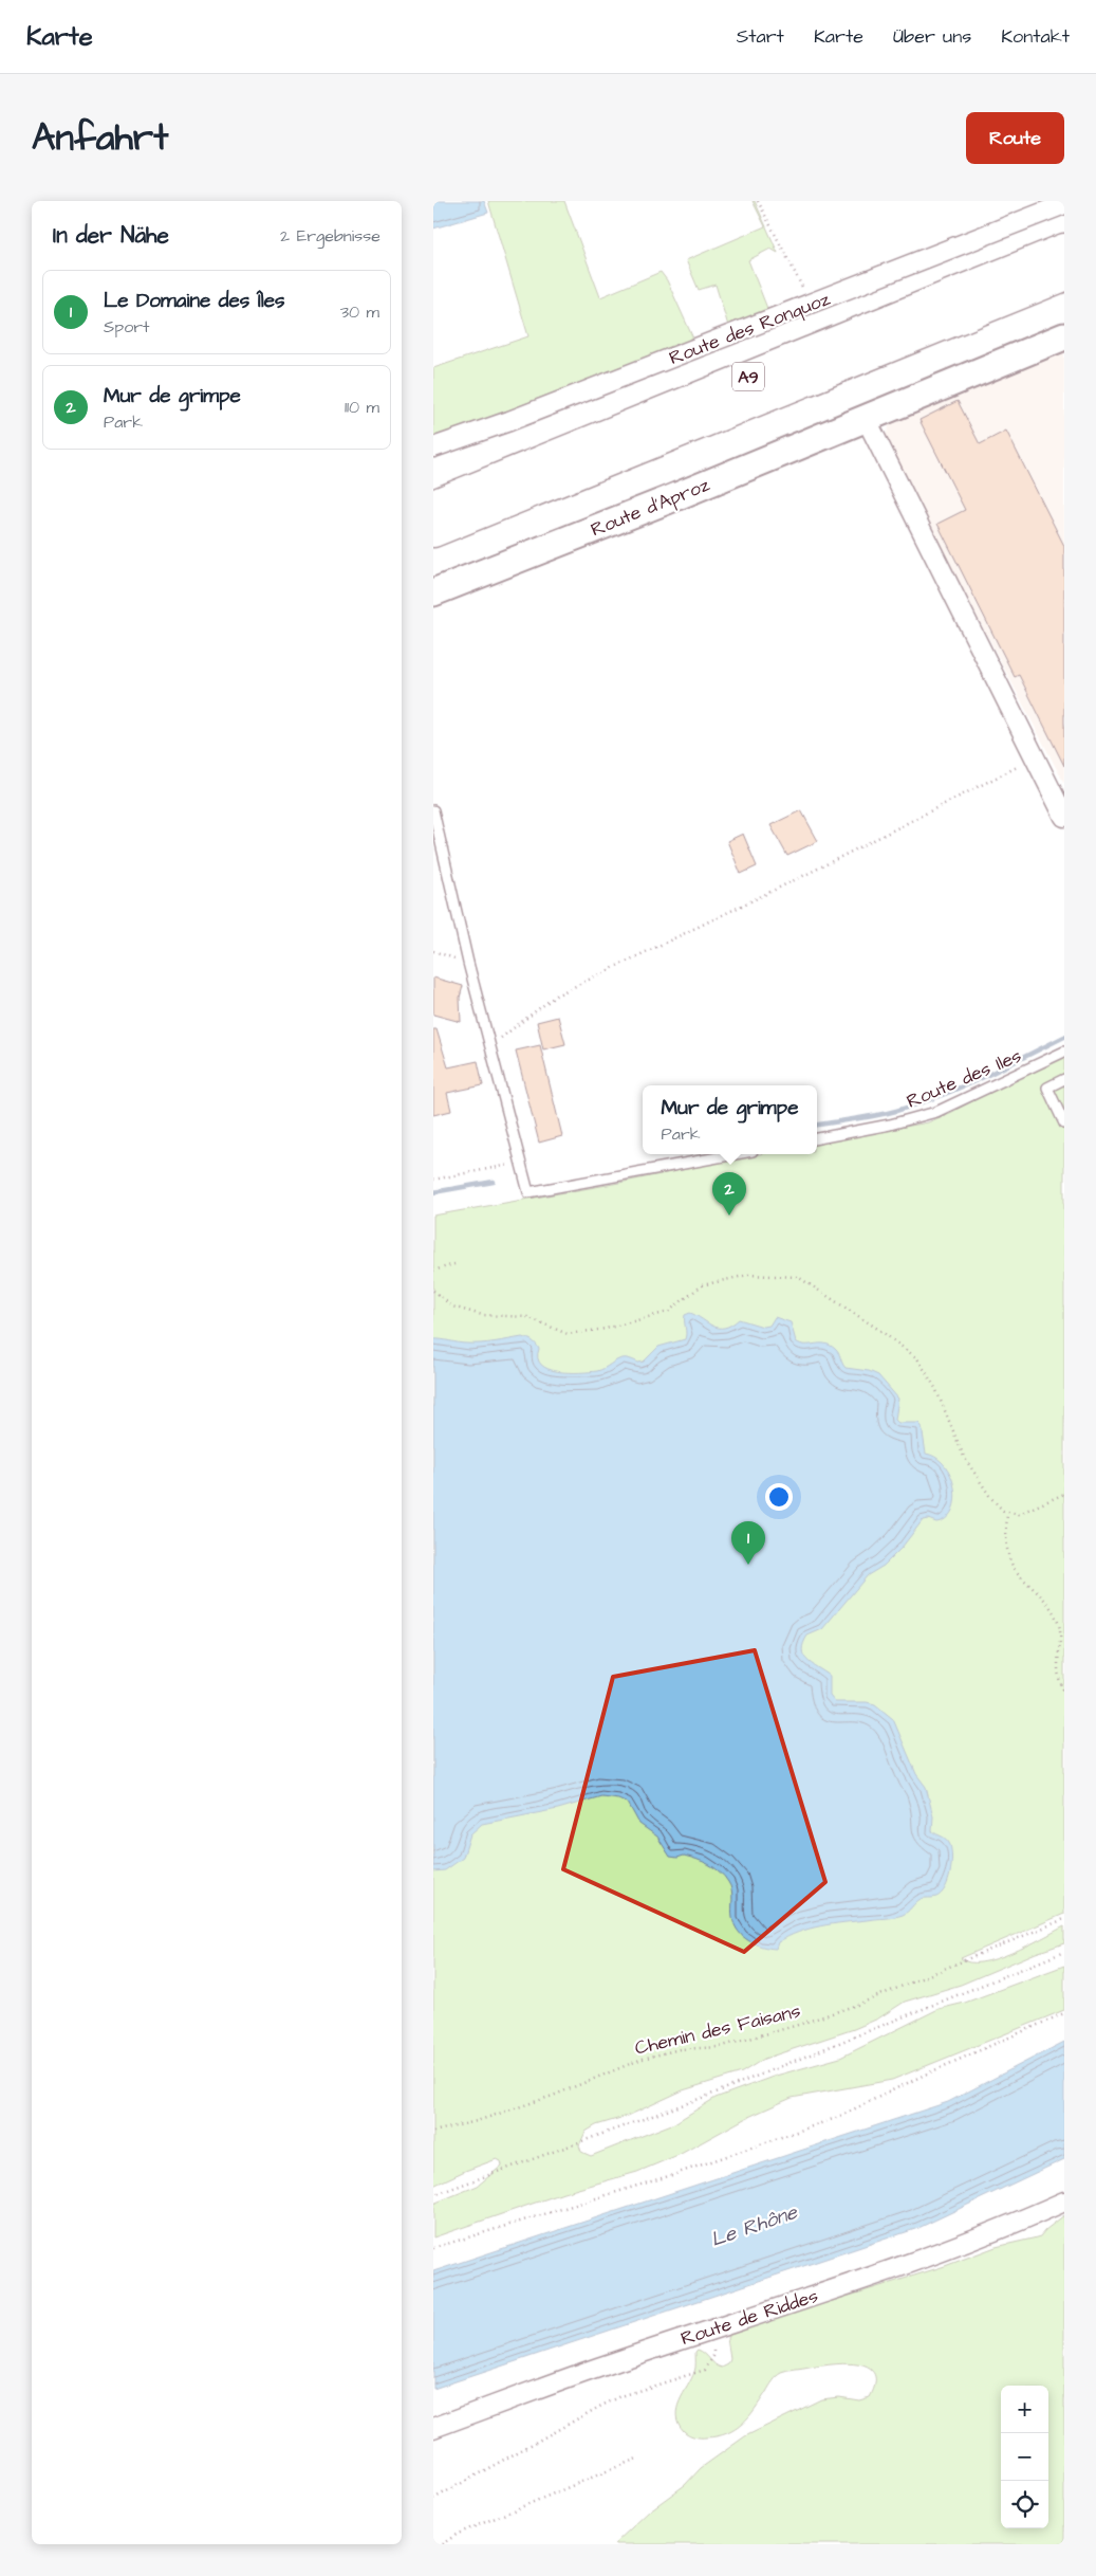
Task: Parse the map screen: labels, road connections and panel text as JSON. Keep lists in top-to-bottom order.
{
  "streets": {
    "highway": ["A9"],
    "street": ["Route des Ronquoz", "Route d'Aproz", "Route de Riddes"],
    "lane": ["Route des Iles"],
    "path": ["Chemin des Faisans"]
  },
  "water": ["Le Rhône"],
  "page": {
    "header": "Karte",
    "nav": [
      "Start",
      "Karte",
      "Über uns",
      "Kontakt"
    ],
    "title": "Anfahrt",
    "buttons": "Route",
    "heading": ["In der Nähe", "2 Ergebnisse"],
    "list": [
      {
        "mark": "1",
        "name": "Le Domaine des Îles",
        "note": "Sport",
        "value": "30 m"
      },
      {
        "mark": "2",
        "name": "Mur de grimpe",
        "note": "Park",
        "value": "110 m"
      }
    ],
    "popup": ["Mur de grimpe", "Park"],
    "pins": ["2", "1"],
    "map_buttons": ["+", "−"]
  }
}
